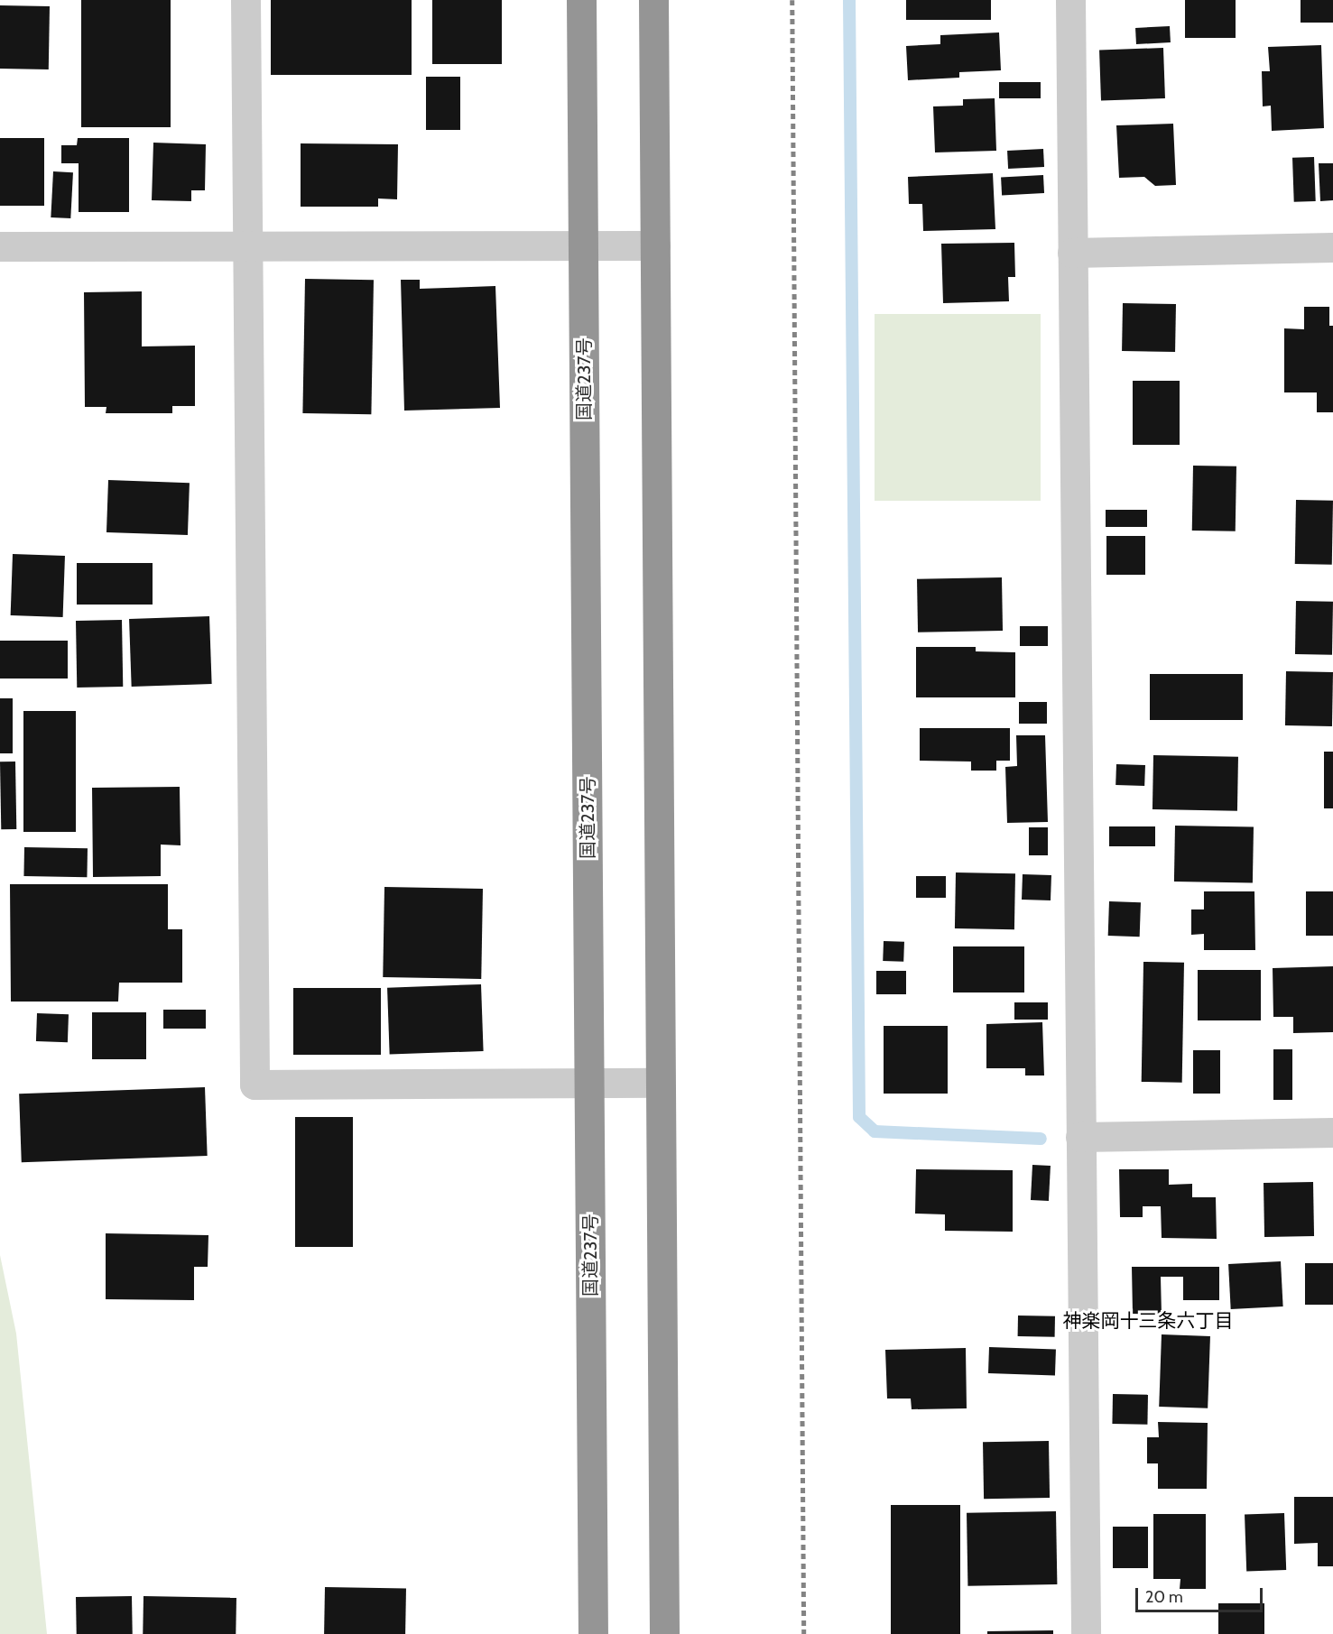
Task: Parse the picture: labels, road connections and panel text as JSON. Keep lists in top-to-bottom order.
{
  "streets": {
    "highway": ["国道237号"]
  },
  "districts": ["神楽岡十三条六丁目"],
  "scale_bar": "20 m"
}
